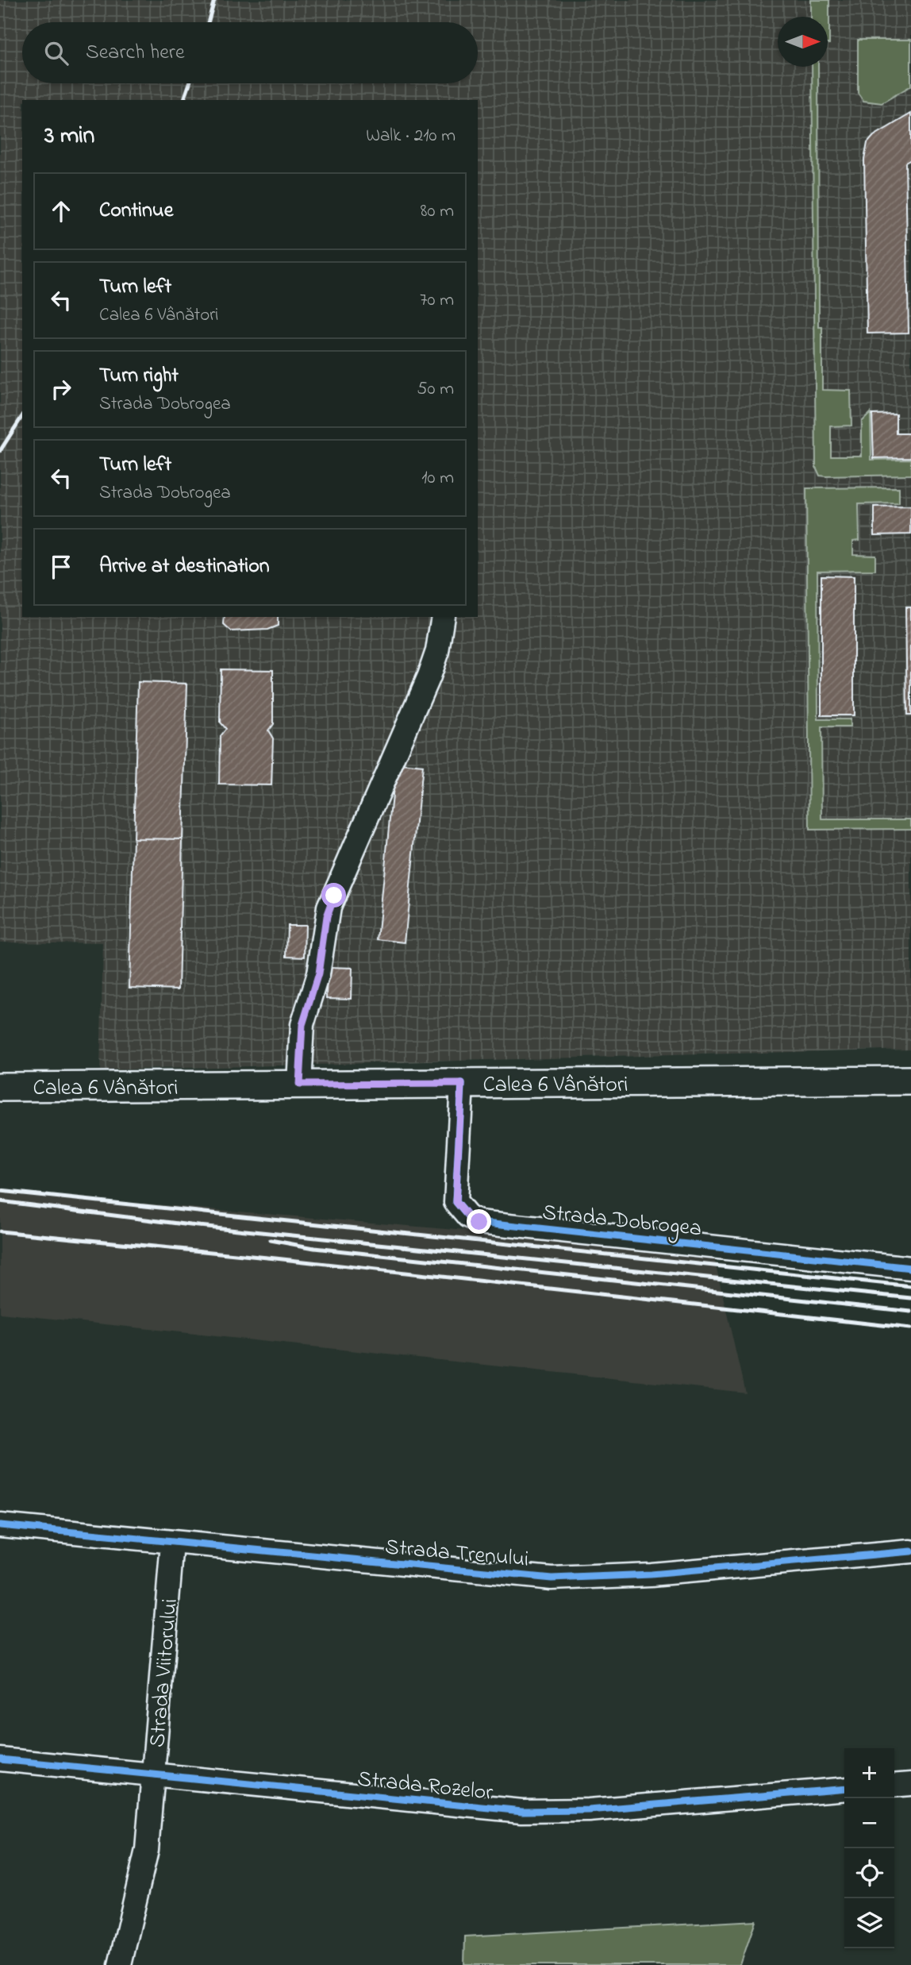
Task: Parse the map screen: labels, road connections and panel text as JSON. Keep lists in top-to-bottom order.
{
  "streets": {
    "main road": ["Calea 6 Vânători"],
    "street": [
      "Strada Dobrogea",
      "Strada Trenului",
      "Strada Viitorului",
      "Strada Rozelor"
    ]
  },
  "crossings": [
    ["Calea 6 Vânători", "Strada Dobrogea"],
    ["Strada Trenului", "Strada Viitorului"],
    ["Strada Viitorului", "Strada Rozelor"]
  ],
  "north": "right",
  "page": {
    "search": "Search here",
    "heading": ["3 min", "Walk · 210 m"],
    "list": [
      ["Continue", "80 m"],
      ["Turn left", "Calea 6 Vânători", "70 m"],
      ["Turn right", "Strada Dobrogea", "50 m"],
      ["Turn left", "Strada Dobrogea", "10 m"],
      "Arrive at destination"
    ],
    "map_buttons": ["+", "−"]
  }
}
